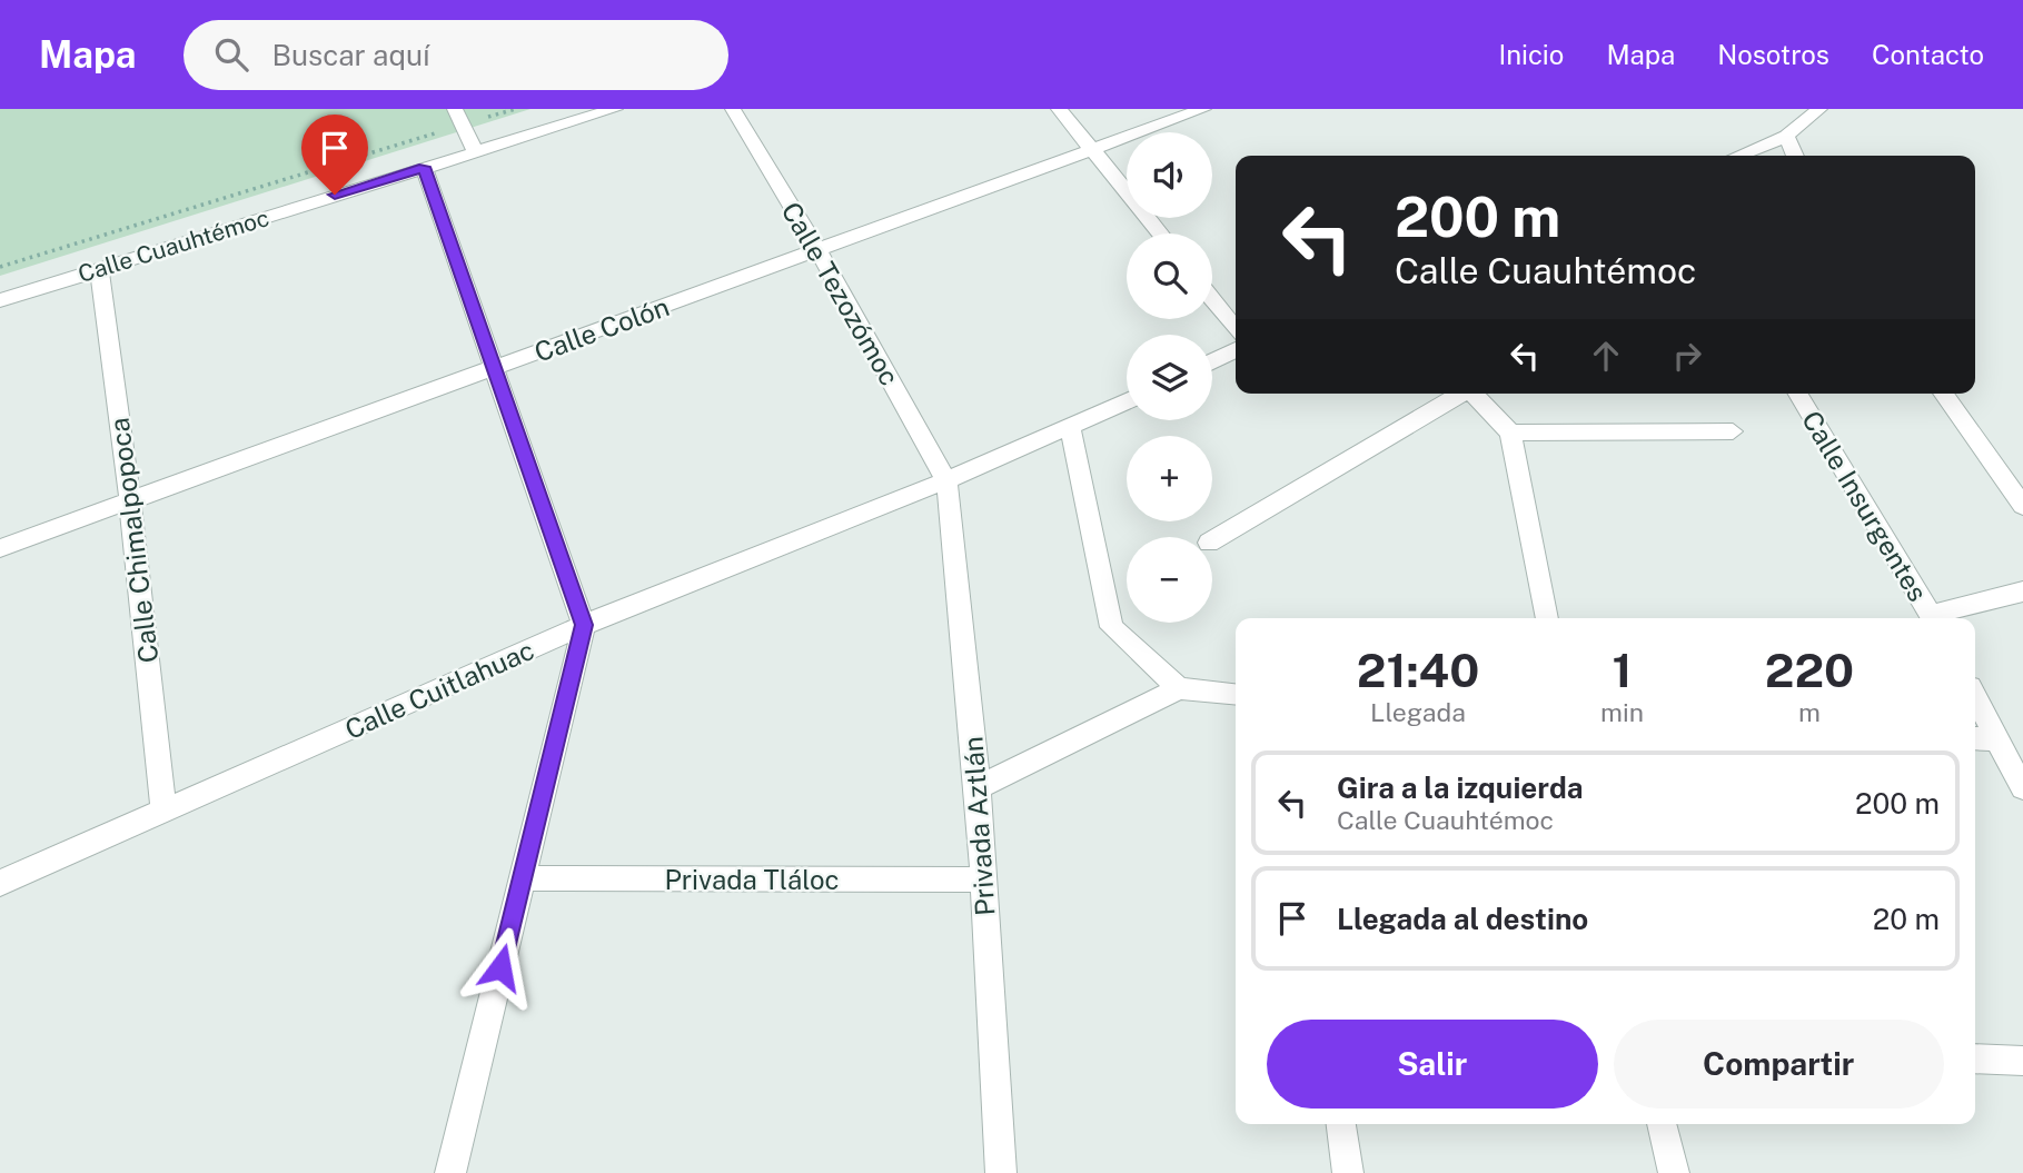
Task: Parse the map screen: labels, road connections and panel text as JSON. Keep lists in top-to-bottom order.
{
  "streets": {
    "street": [
      "Calle Cuauhtémoc",
      "Calle Tezozómoc",
      "Calle Colón",
      "Calle Insurgentes",
      "Calle Chimalpopoca",
      "Calle Cuitlahuac",
      "Privada Aztlán",
      "Privada Tláloc"
    ]
  },
  "crossings": [
    ["Calle Cuauhtémoc", "Calle Chimalpopoca"],
    ["Calle Tezozómoc", "Calle Colón"],
    ["Calle Tezozómoc", "Calle Cuitlahuac"],
    ["Calle Tezozómoc", "Privada Aztlán"],
    ["Calle Colón", "Calle Chimalpopoca"],
    ["Calle Chimalpopoca", "Calle Cuitlahuac"],
    ["Calle Cuitlahuac", "Privada Aztlán"],
    ["Privada Aztlán", "Privada Tláloc"]
  ],
  "page": {
    "header": "Mapa",
    "search": "Buscar aquí",
    "nav": [
      "Inicio",
      "Mapa",
      "Nosotros",
      "Contacto"
    ],
    "map_buttons": ["+", "−"],
    "turn": ["200 m", "Calle Cuauhtémoc"],
    "eta": [
      "21:40",
      "Llegada",
      "1",
      "min",
      "220",
      "m"
    ],
    "list": [
      {
        "name": "Gira a la izquierda",
        "note": "Calle Cuauhtémoc",
        "value": "200 m"
      },
      {
        "name": "Llegada al destino",
        "value": "20 m"
      }
    ],
    "buttons": ["Salir", "Compartir"]
  }
}
